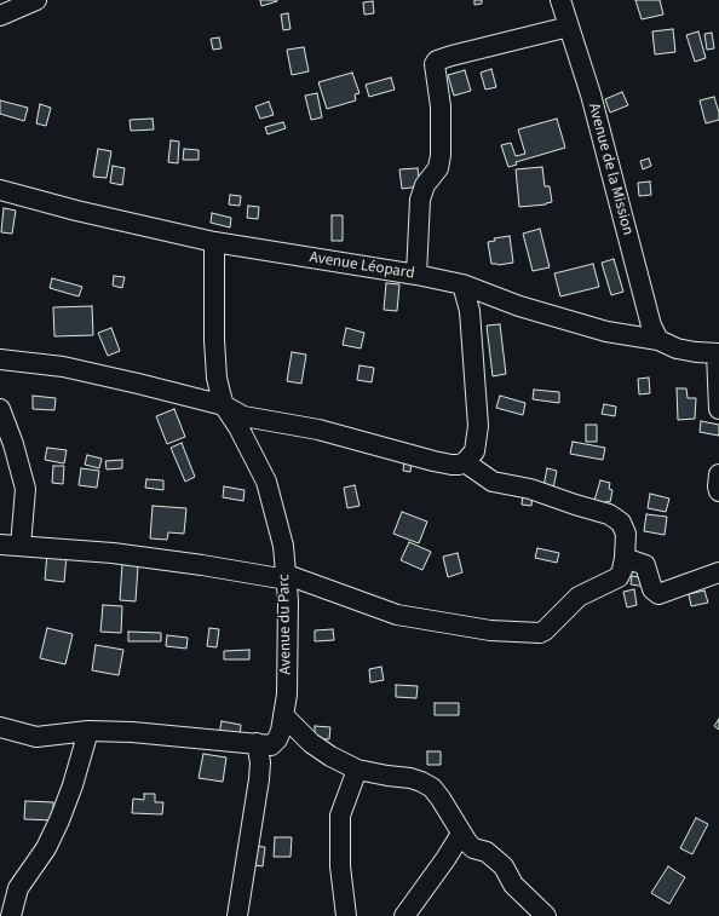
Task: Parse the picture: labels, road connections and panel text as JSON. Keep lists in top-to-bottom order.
{
  "streets": {
    "street": ["Avenue de la Mission", "Avenue Léopard", "Avenue du Parc"]
  },
  "crossings": [
    ["Avenue de la Mission", "Avenue Léopard"],
    ["Avenue Léopard", "Avenue du Parc"]
  ]
}
